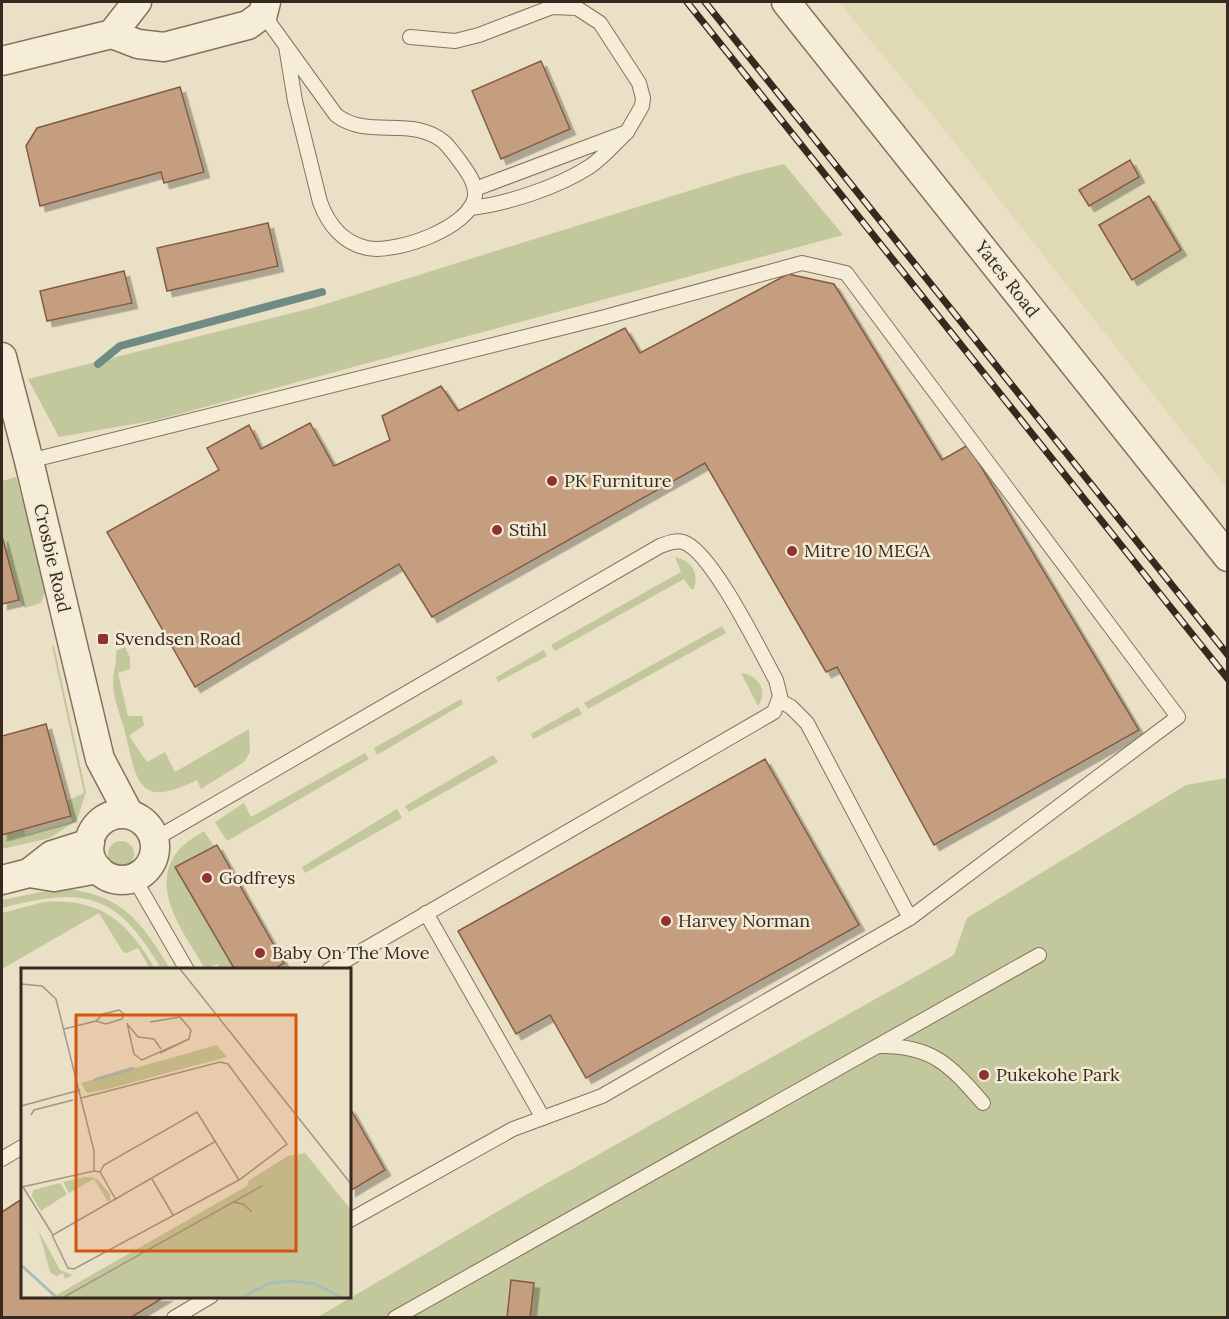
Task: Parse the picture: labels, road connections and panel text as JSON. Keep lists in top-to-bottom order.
{
  "streets": {
    "street": ["Yates Road", "Crosbie Road"]
  },
  "places": {
    "other": [
      "PK Furniture",
      "Stihl",
      "Mitre 10 MEGA",
      "Godfreys",
      "Harvey Norman",
      "Baby On The Move",
      "Pukekohe Park"
    ],
    "transit": ["Svendsen Road"]
  }
}
